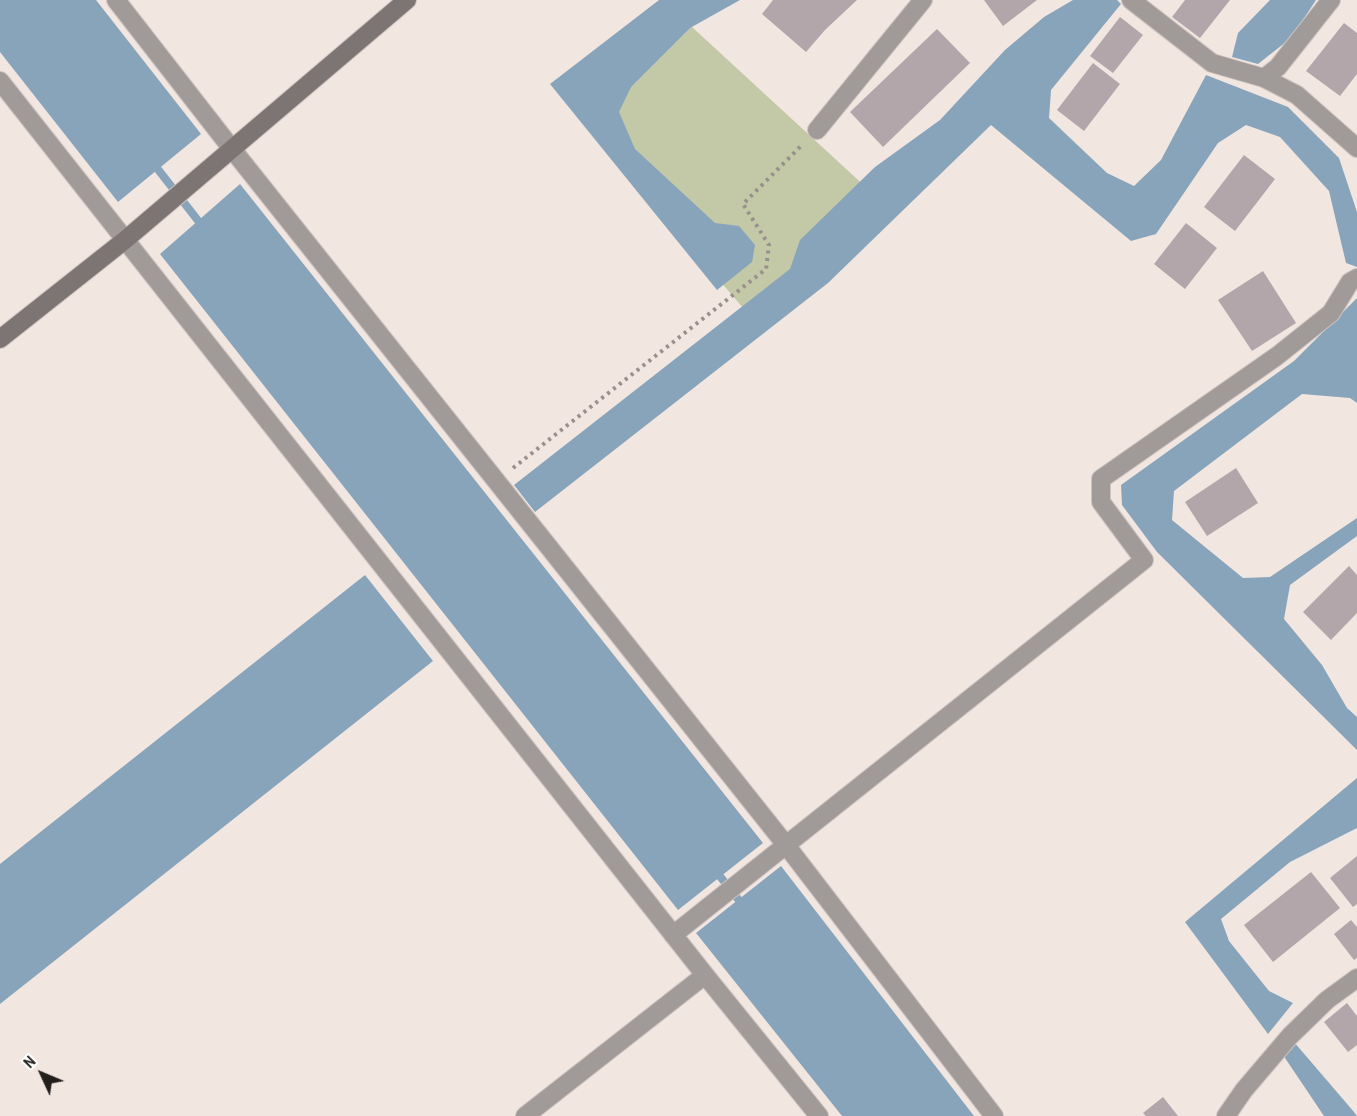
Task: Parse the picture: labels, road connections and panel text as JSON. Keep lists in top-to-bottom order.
{
  "north": "top left"
}
